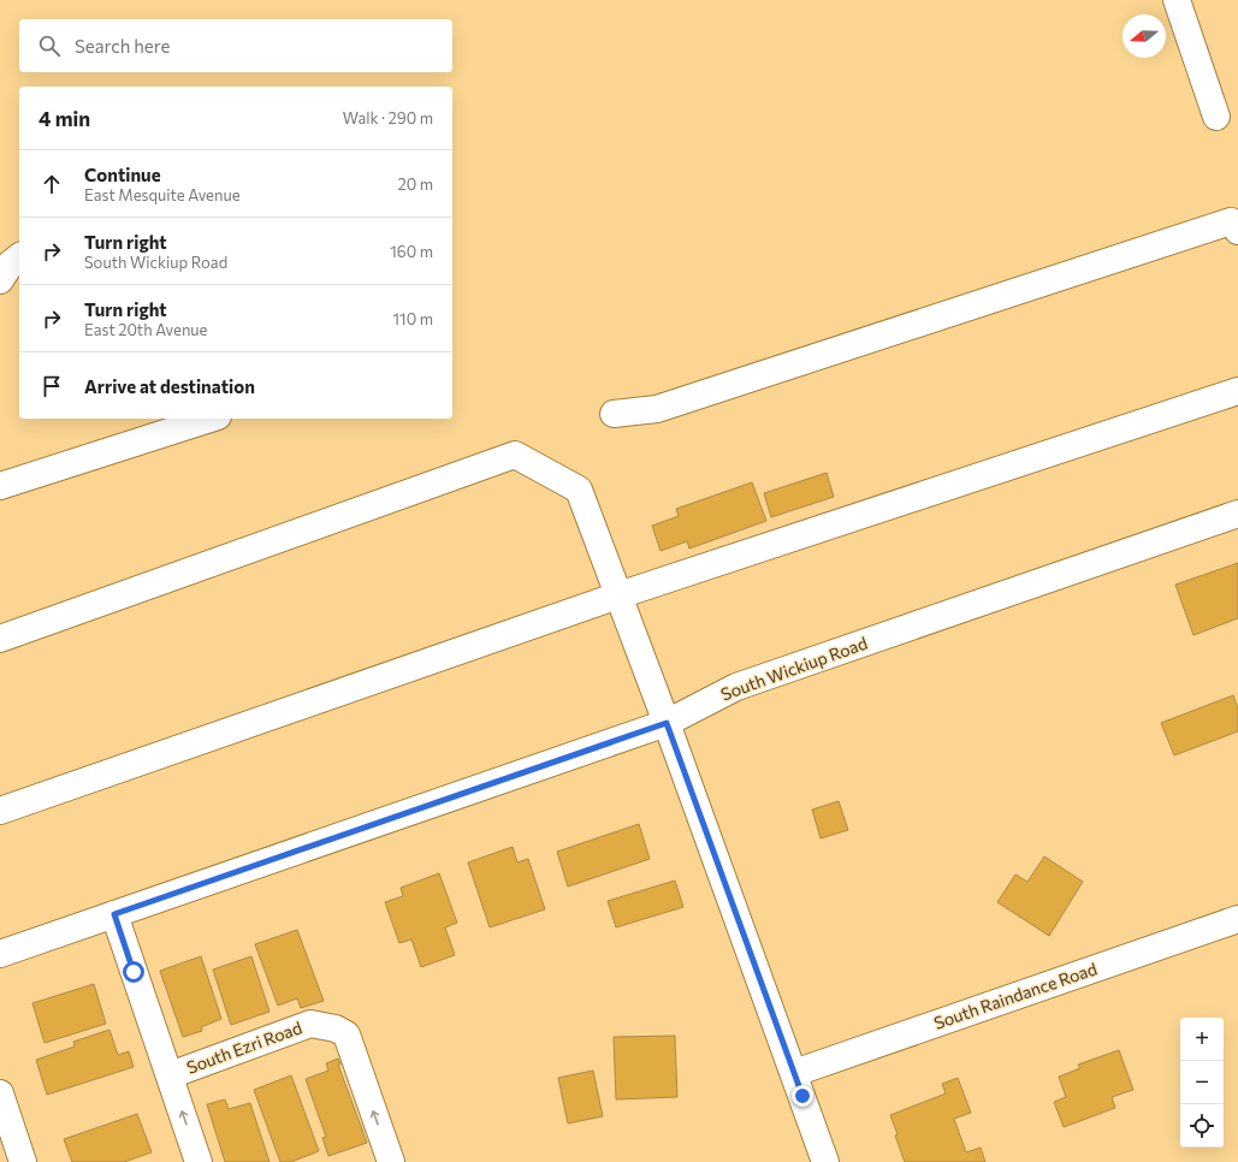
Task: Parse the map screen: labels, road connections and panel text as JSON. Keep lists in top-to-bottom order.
{
  "streets": {
    "street": ["South Wickiup Road", "South Raindance Road", "South Ezri Road"]
  },
  "north": "left",
  "page": {
    "search": "Search here",
    "heading": ["4 min", "Walk · 290 m"],
    "list": [
      ["Continue", "East Mesquite Avenue", "20 m"],
      ["Turn right", "South Wickiup Road", "160 m"],
      ["Turn right", "East 20th Avenue", "110 m"],
      "Arrive at destination"
    ],
    "map_buttons": ["+", "−"]
  }
}
